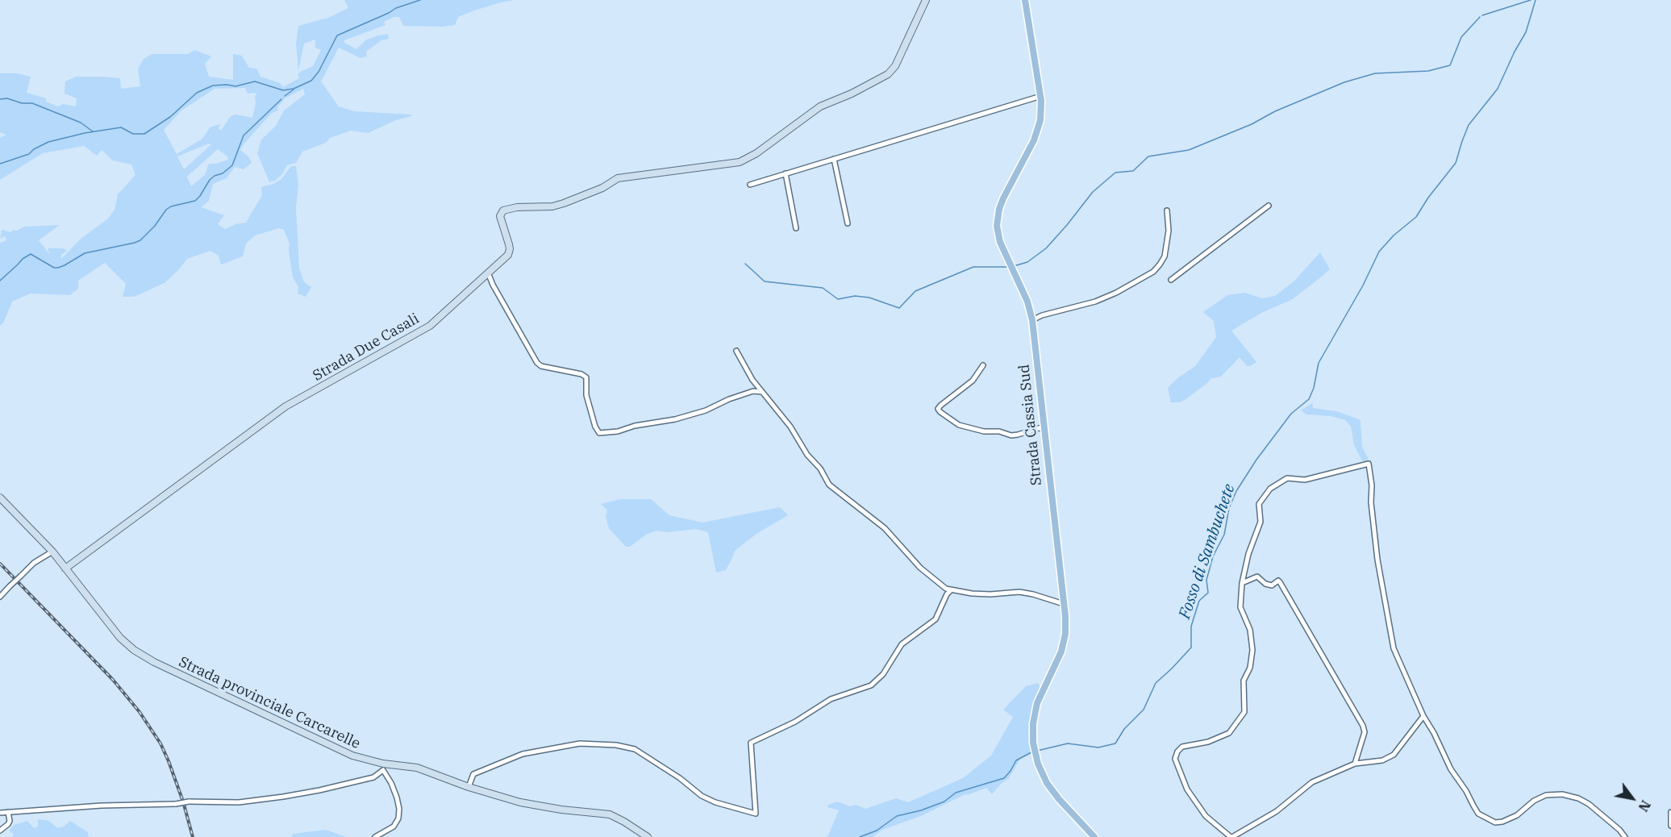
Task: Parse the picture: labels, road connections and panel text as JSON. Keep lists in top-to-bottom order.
{
  "streets": {
    "main road": ["Strada Cassia Sud"],
    "street": ["Strada Due Casali", "Strada provinciale Carcarelle"]
  },
  "crossings": [
    ["Strada Due Casali", "Strada provinciale Carcarelle"]
  ],
  "water": ["Fosso di Sambuchete"],
  "north": "bottom right"
}
